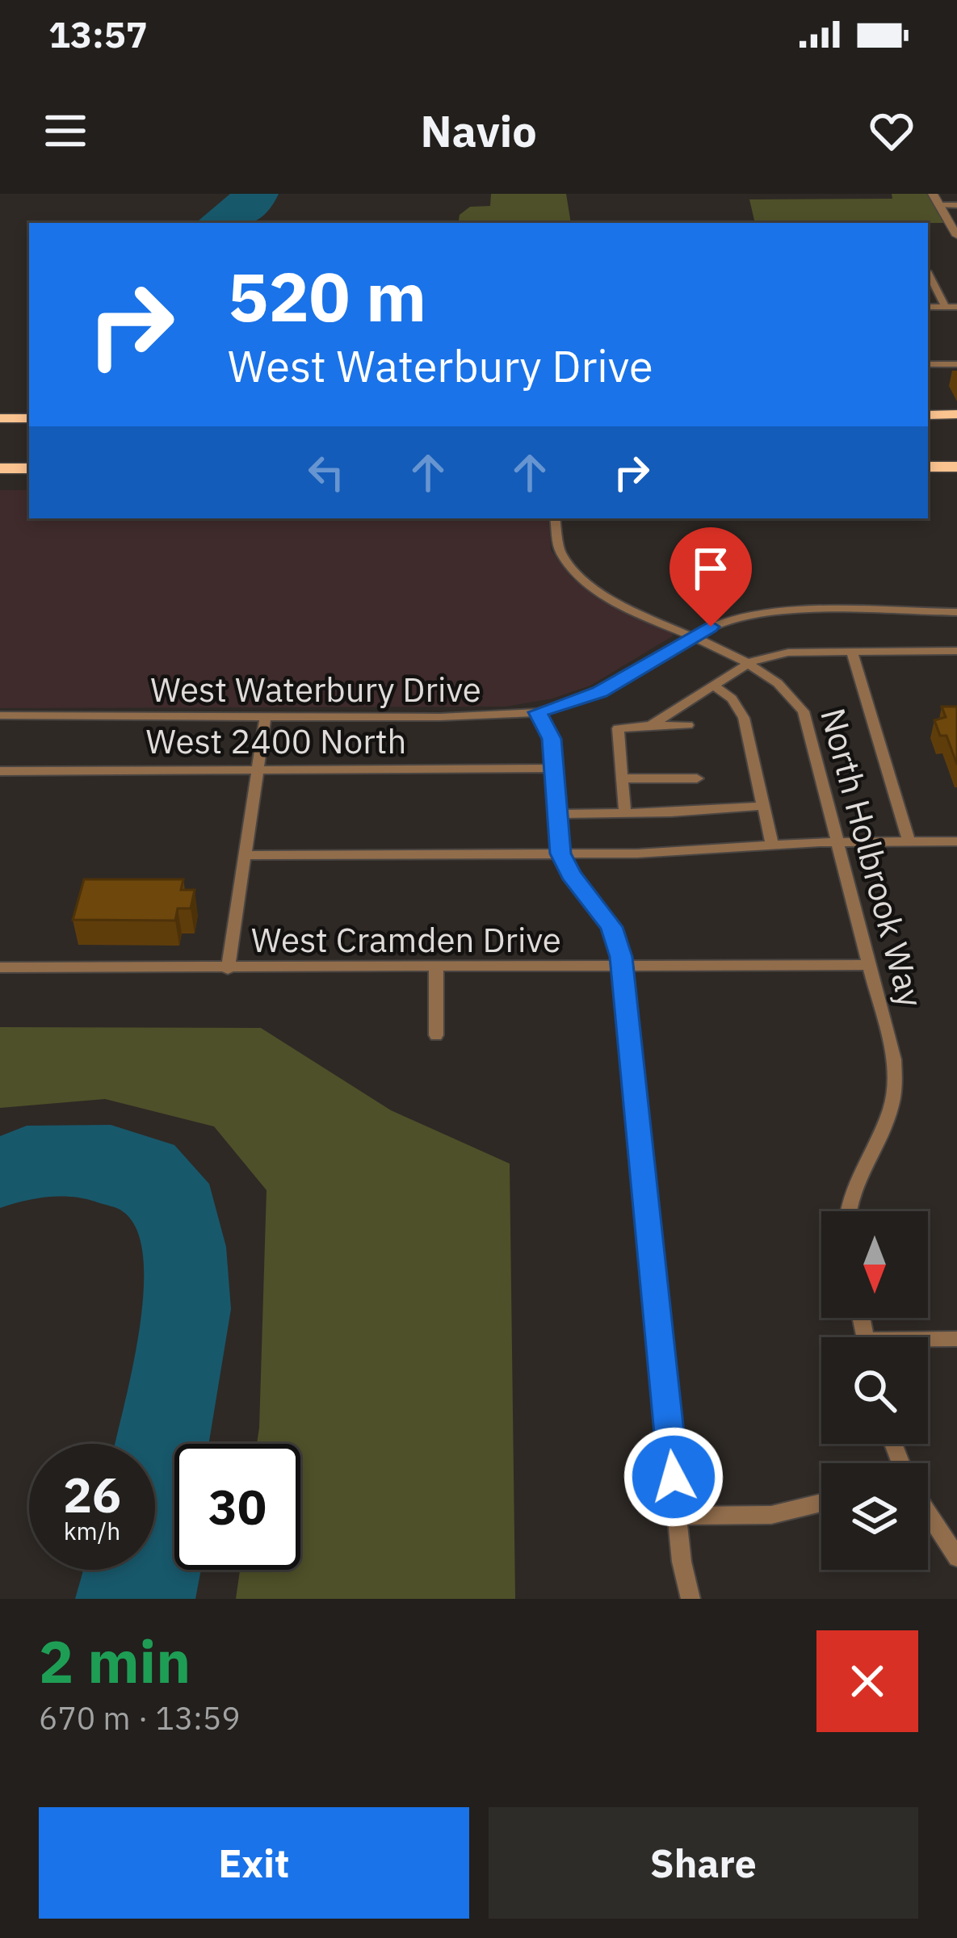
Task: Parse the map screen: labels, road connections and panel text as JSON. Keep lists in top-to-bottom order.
{
  "streets": {
    "street": [
      "West Waterbury Drive",
      "West 2400 North",
      "North Holbrook Way",
      "West Cramden Drive"
    ]
  },
  "crossings": [
    ["West Waterbury Drive", "North Holbrook Way"],
    ["North Holbrook Way", "West Cramden Drive"]
  ],
  "north": "bottom",
  "page": {
    "status": "13:57",
    "header": "Navio",
    "turn": ["520 m", "West Waterbury Drive"],
    "speed": "26 km/h",
    "limit": "30",
    "heading": ["2 min", "670 m · 13:59"],
    "buttons": ["Exit", "Share"]
  }
}
